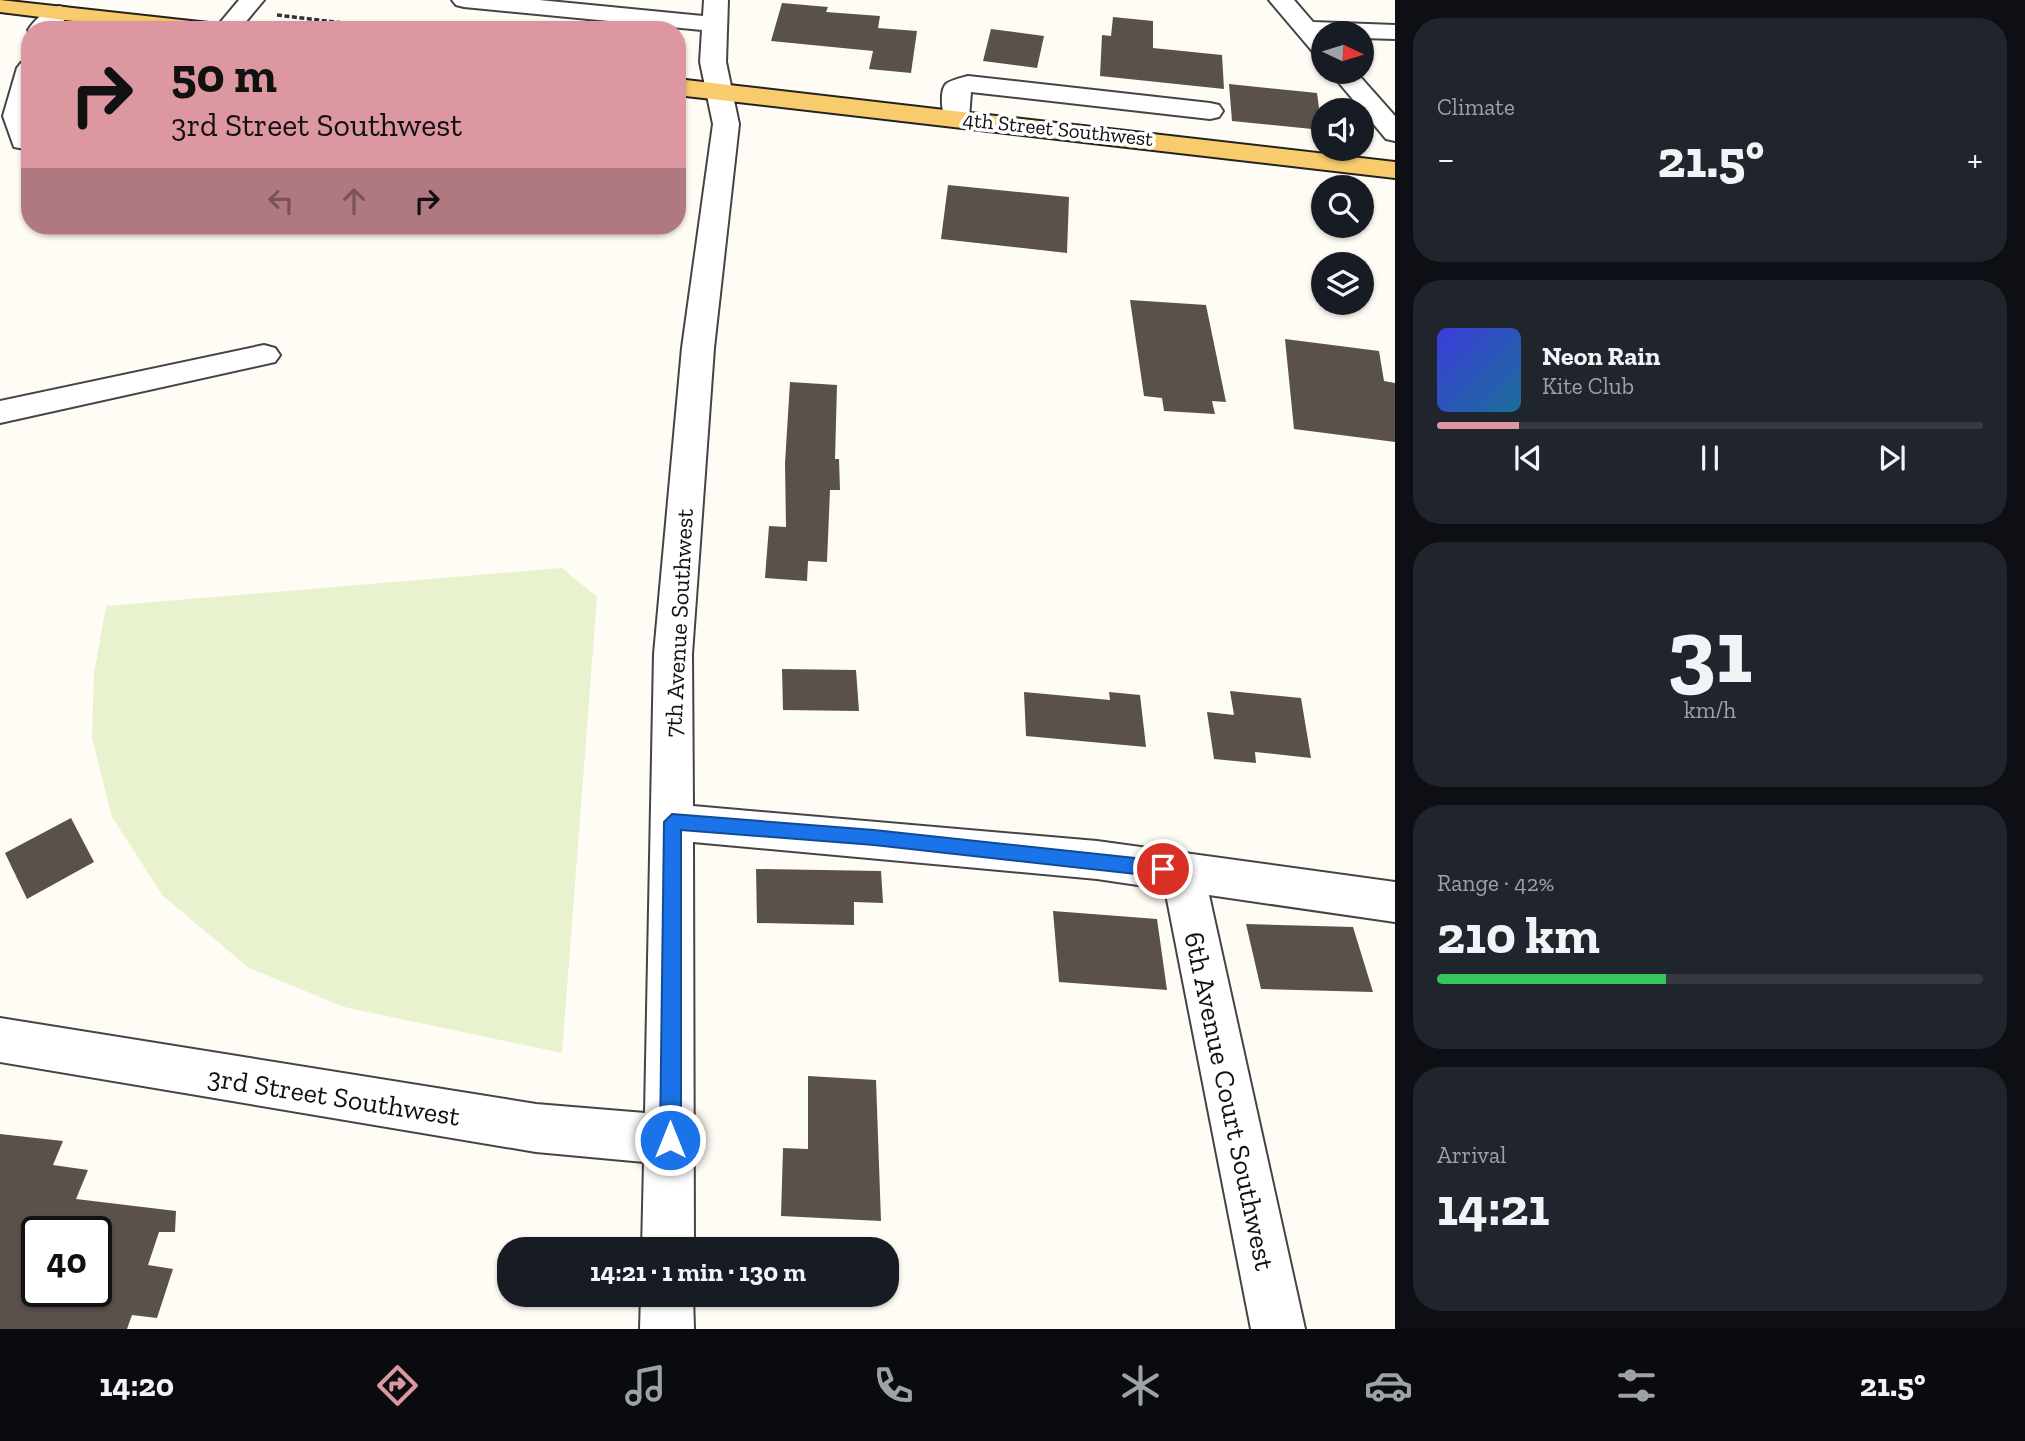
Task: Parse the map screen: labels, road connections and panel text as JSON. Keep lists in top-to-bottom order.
{
  "streets": {
    "main road": ["4th Street Southwest"],
    "street": ["7th Avenue Southwest", "3rd Street Southwest", "6th Avenue Court Southwest"]
  },
  "crossings": [
    ["4th Street Southwest", "7th Avenue Southwest"],
    ["7th Avenue Southwest", "3rd Street Southwest"]
  ],
  "north": "right",
  "page": {
    "tile": [
      "Climate",
      ["31", "km/h"],
      ["Range · 42%", "210 km"],
      ["Arrival", "14:21"]
    ],
    "turn": ["50 m", "3rd Street Southwest"],
    "heat": ["−", "21.5°", "+"],
    "song": ["Neon Rain", "Kite Club"],
    "limit": "40",
    "trip": "14:21 · 1 min · 130 m",
    "tabs": ["14:20", "21.5°"]
  }
}
